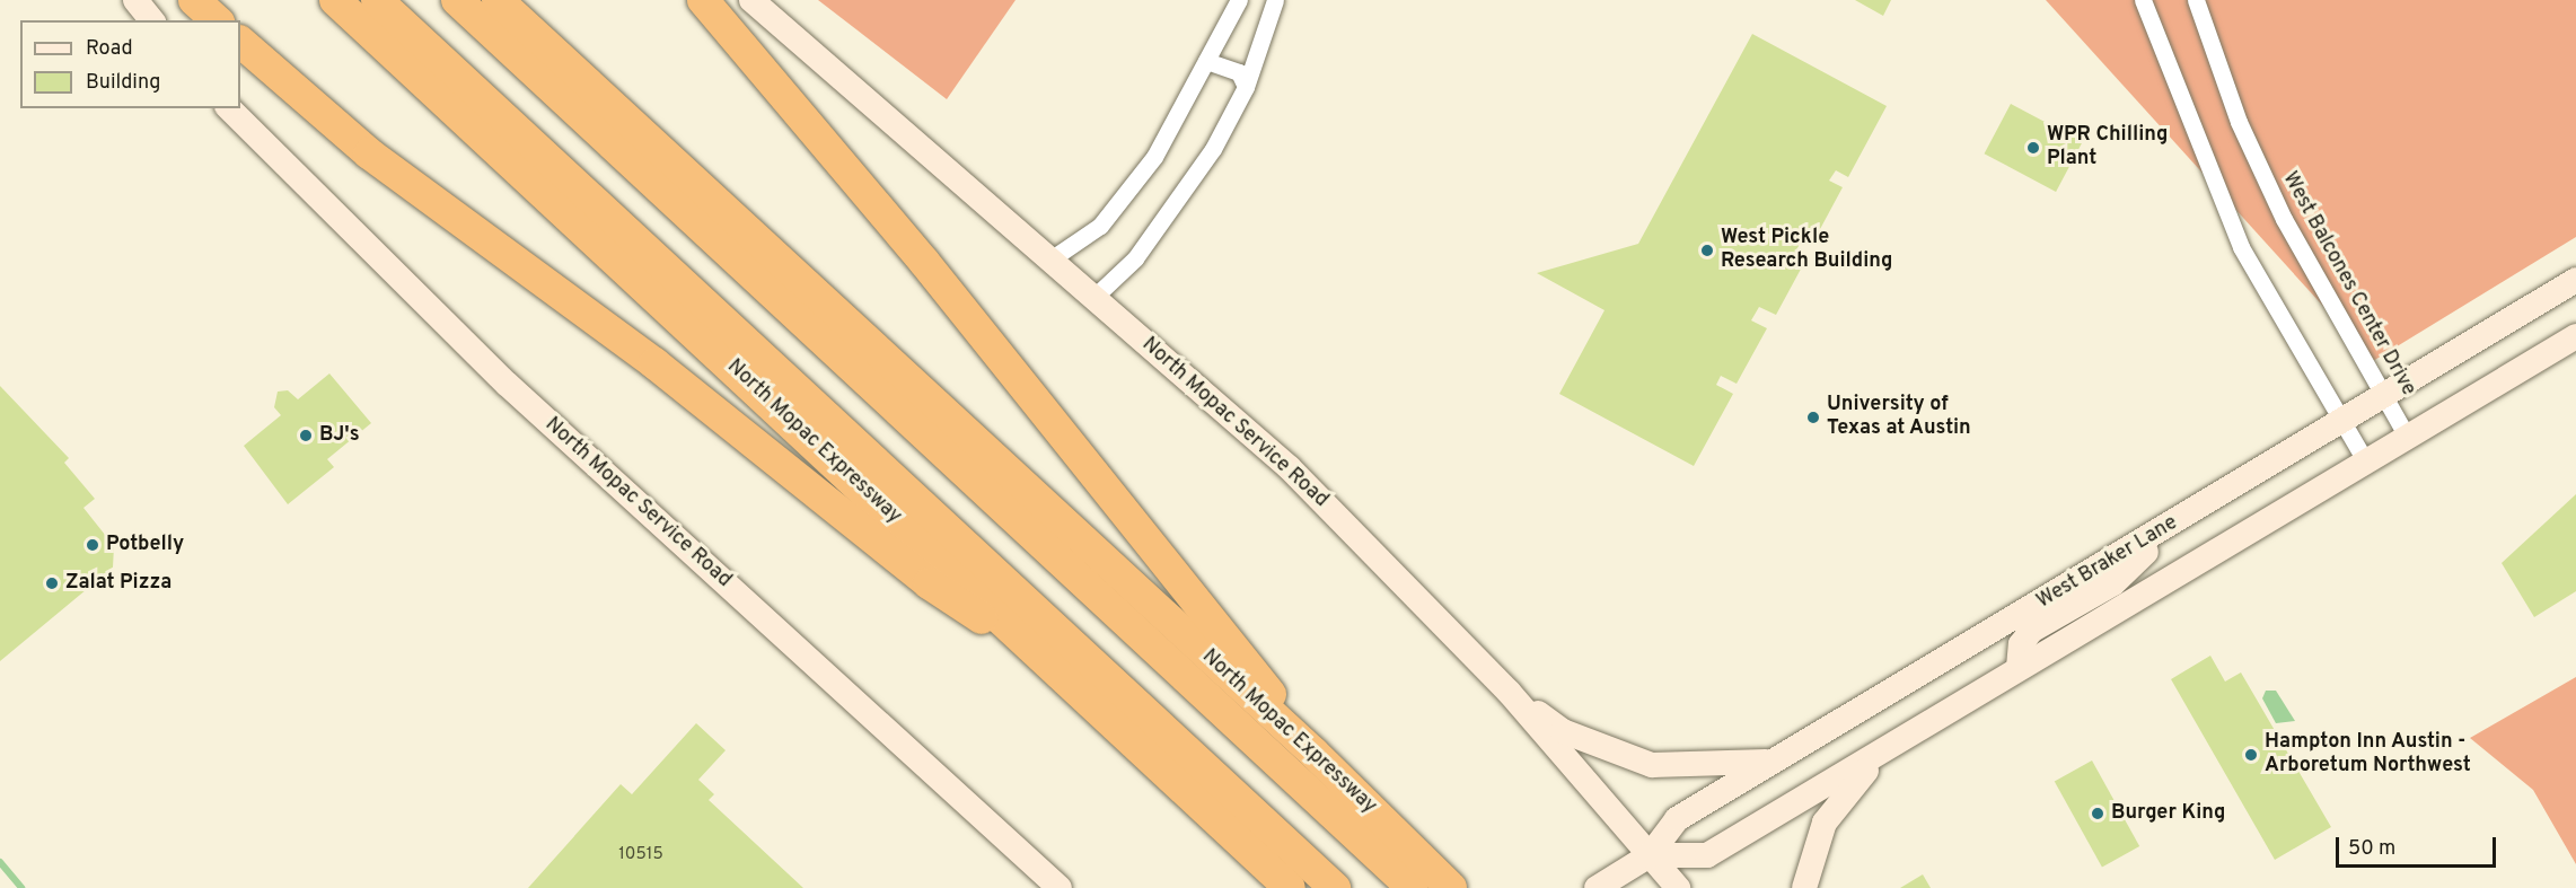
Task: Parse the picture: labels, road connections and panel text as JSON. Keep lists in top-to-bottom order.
{
  "streets": {
    "highway": ["North Mopac Expressway"],
    "main road": ["North Mopac Service Road", "West Braker Lane"],
    "street": ["West Balcones Center Drive"]
  },
  "crossings": [
    ["West Balcones Center Drive", "West Braker Lane"],
    ["North Mopac Service Road", "West Braker Lane"]
  ],
  "places": [
    "WPR Chilling Plant",
    "West Pickle Research Building",
    "University of Texas at Austin",
    "BJ's",
    "Potbelly",
    "Zalat Pizza",
    "Hampton Inn Austin - Arboretum Northwest",
    "Burger King"
  ],
  "house_numbers": ["10515"],
  "legend": ["Road", "Building"],
  "scale_bar": "50 m"
}
